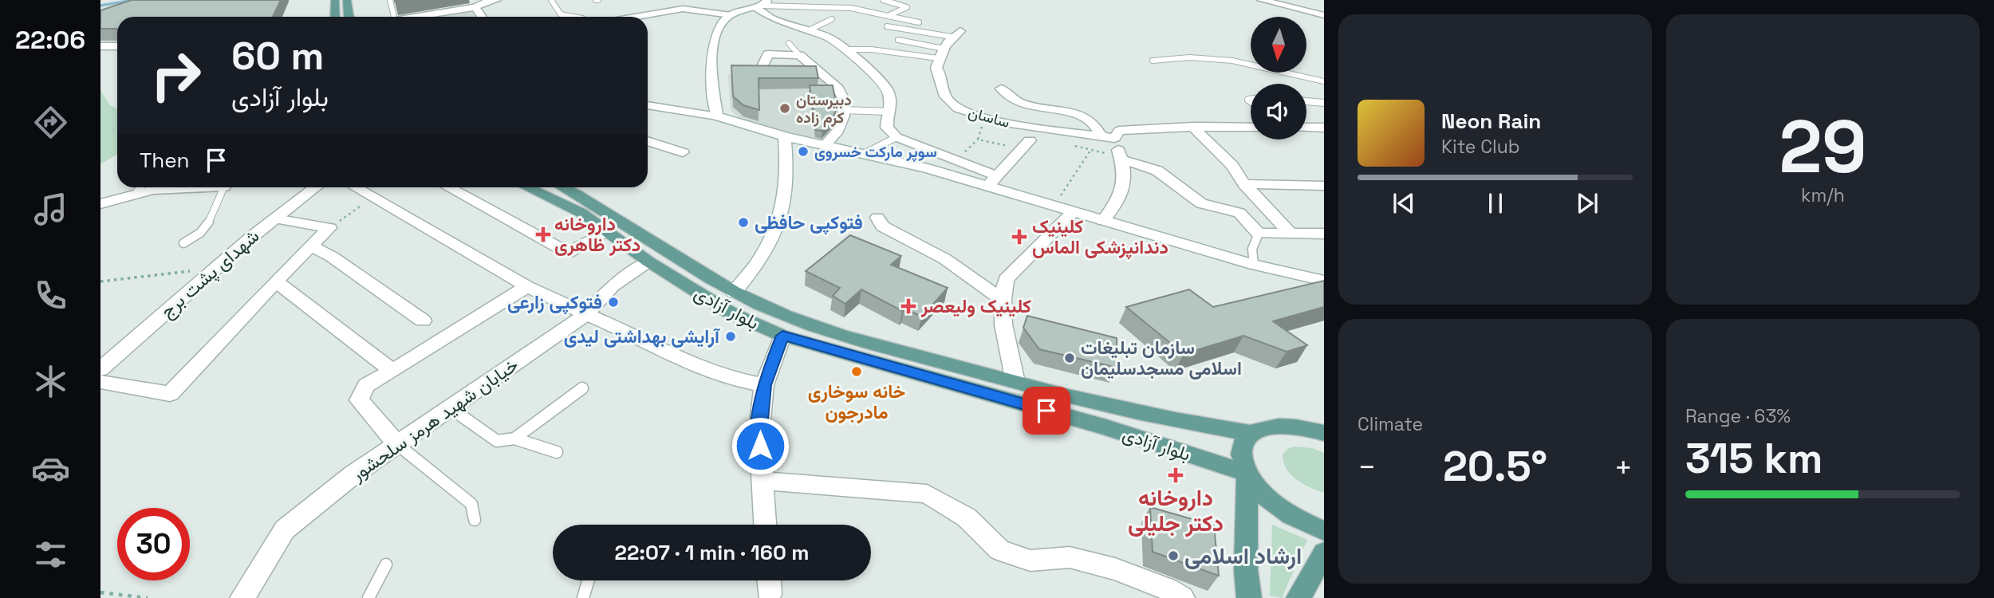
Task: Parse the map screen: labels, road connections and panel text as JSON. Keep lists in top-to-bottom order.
{
  "streets": {
    "main road": ["بلوار آزادی"],
    "street": ["ساسان", "شهدای پشت برج", "خیابان شهید هرمز سلحشور"]
  },
  "crossings": [
    ["بلوار آزادی", "خیابان شهید هرمز سلحشور"]
  ],
  "places": {
    "other": [
      "دبیرستان کرم زاده",
      "سوپر مارکت خسروی",
      "فتوکپی حافظی",
      "فتوکپی زارعی",
      "آرایشی بهداشتی لیدی",
      "سازمان تبلیغات اسلامی مسجدسلیمان",
      "خانه سوخاری مادرجون",
      "ارشاد اسلامی"
    ],
    "health": [
      "داروخانه دکتر ظاهری",
      "کلینیک دندانپزشکی الماس",
      "کلینیک ولیعصر",
      "داروخانه دکتر جلیلی"
    ]
  },
  "north": "bottom",
  "page": {
    "tabs": "22:06",
    "tile": [
      ["29", "km/h"],
      "Climate",
      ["Range · 63%", "315 km"]
    ],
    "turn": ["60 m", "بلوار آزادی"],
    "song": ["Neon Rain", "Kite Club"],
    "then": "Then",
    "heat": ["−", "20.5°", "+"],
    "limit": "30",
    "trip": "22:07 · 1 min · 160 m"
  }
}
